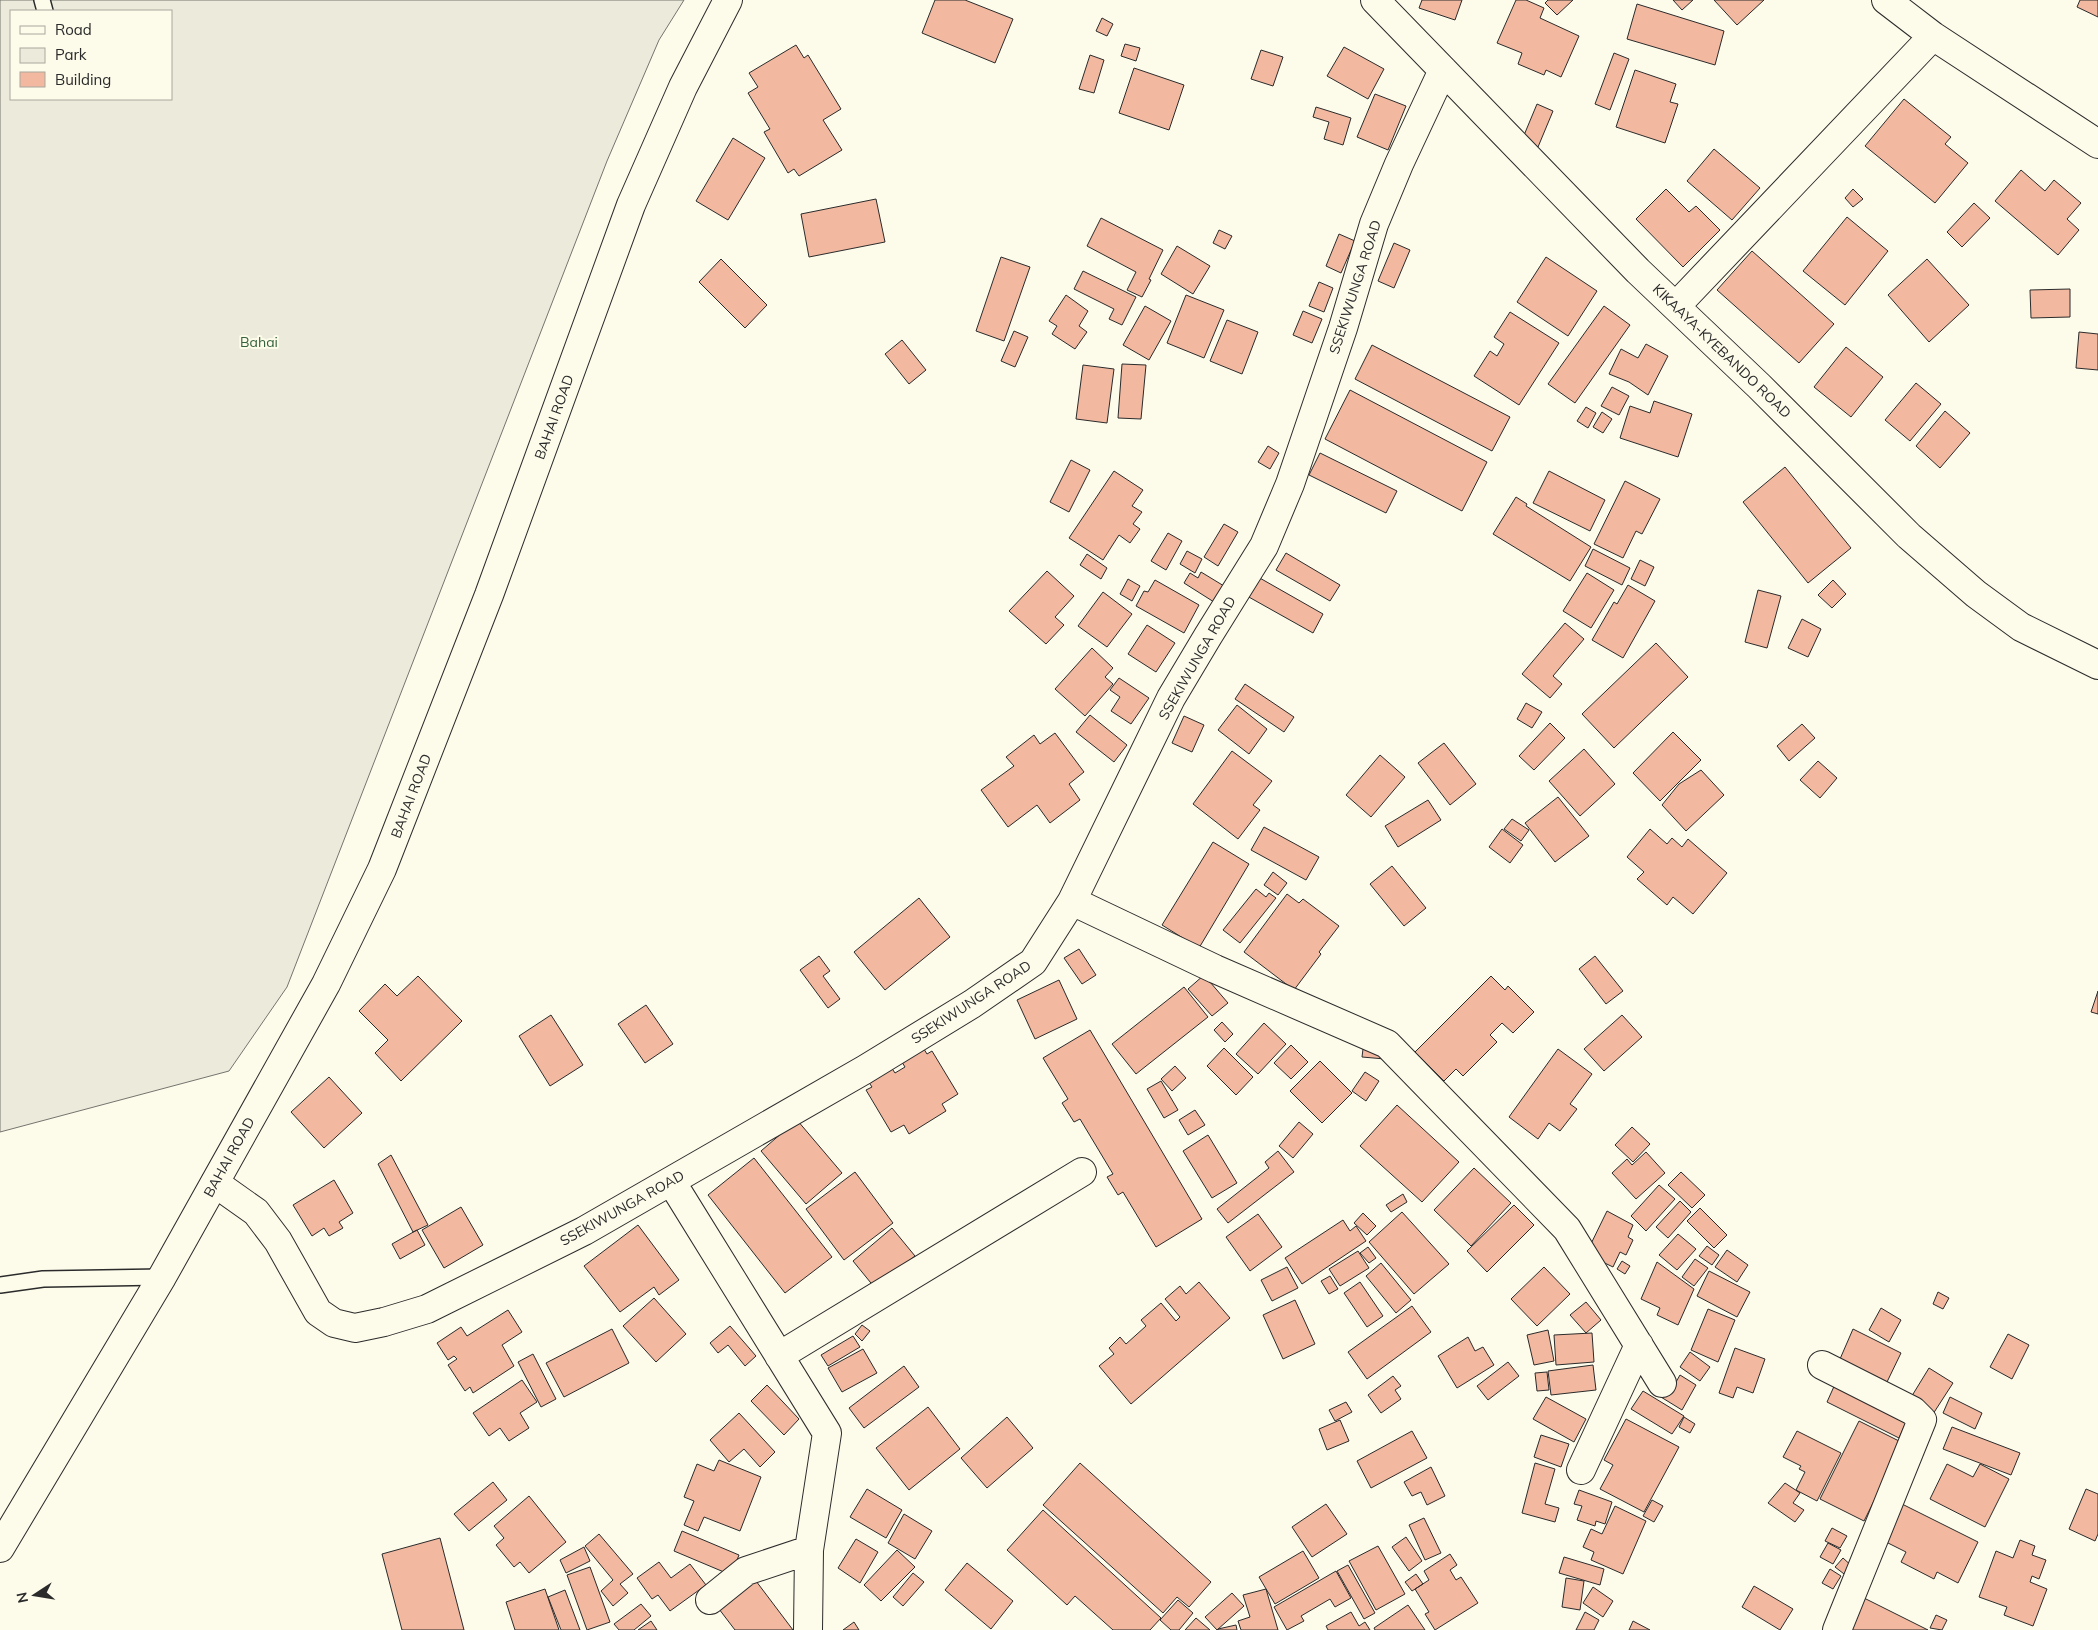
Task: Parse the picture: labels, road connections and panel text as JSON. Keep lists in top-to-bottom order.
{
  "streets": {
    "street": ["SSEKIWUNGA ROAD", "KIKAAYA-KYEBANDO ROAD", "BAHAI ROAD"]
  },
  "crossings": [
    ["SSEKIWUNGA ROAD", "KIKAAYA-KYEBANDO ROAD"],
    ["SSEKIWUNGA ROAD", "BAHAI ROAD"]
  ],
  "parks": ["Bahai"],
  "legend": ["Road", "Park", "Building"],
  "north": "left"
}
